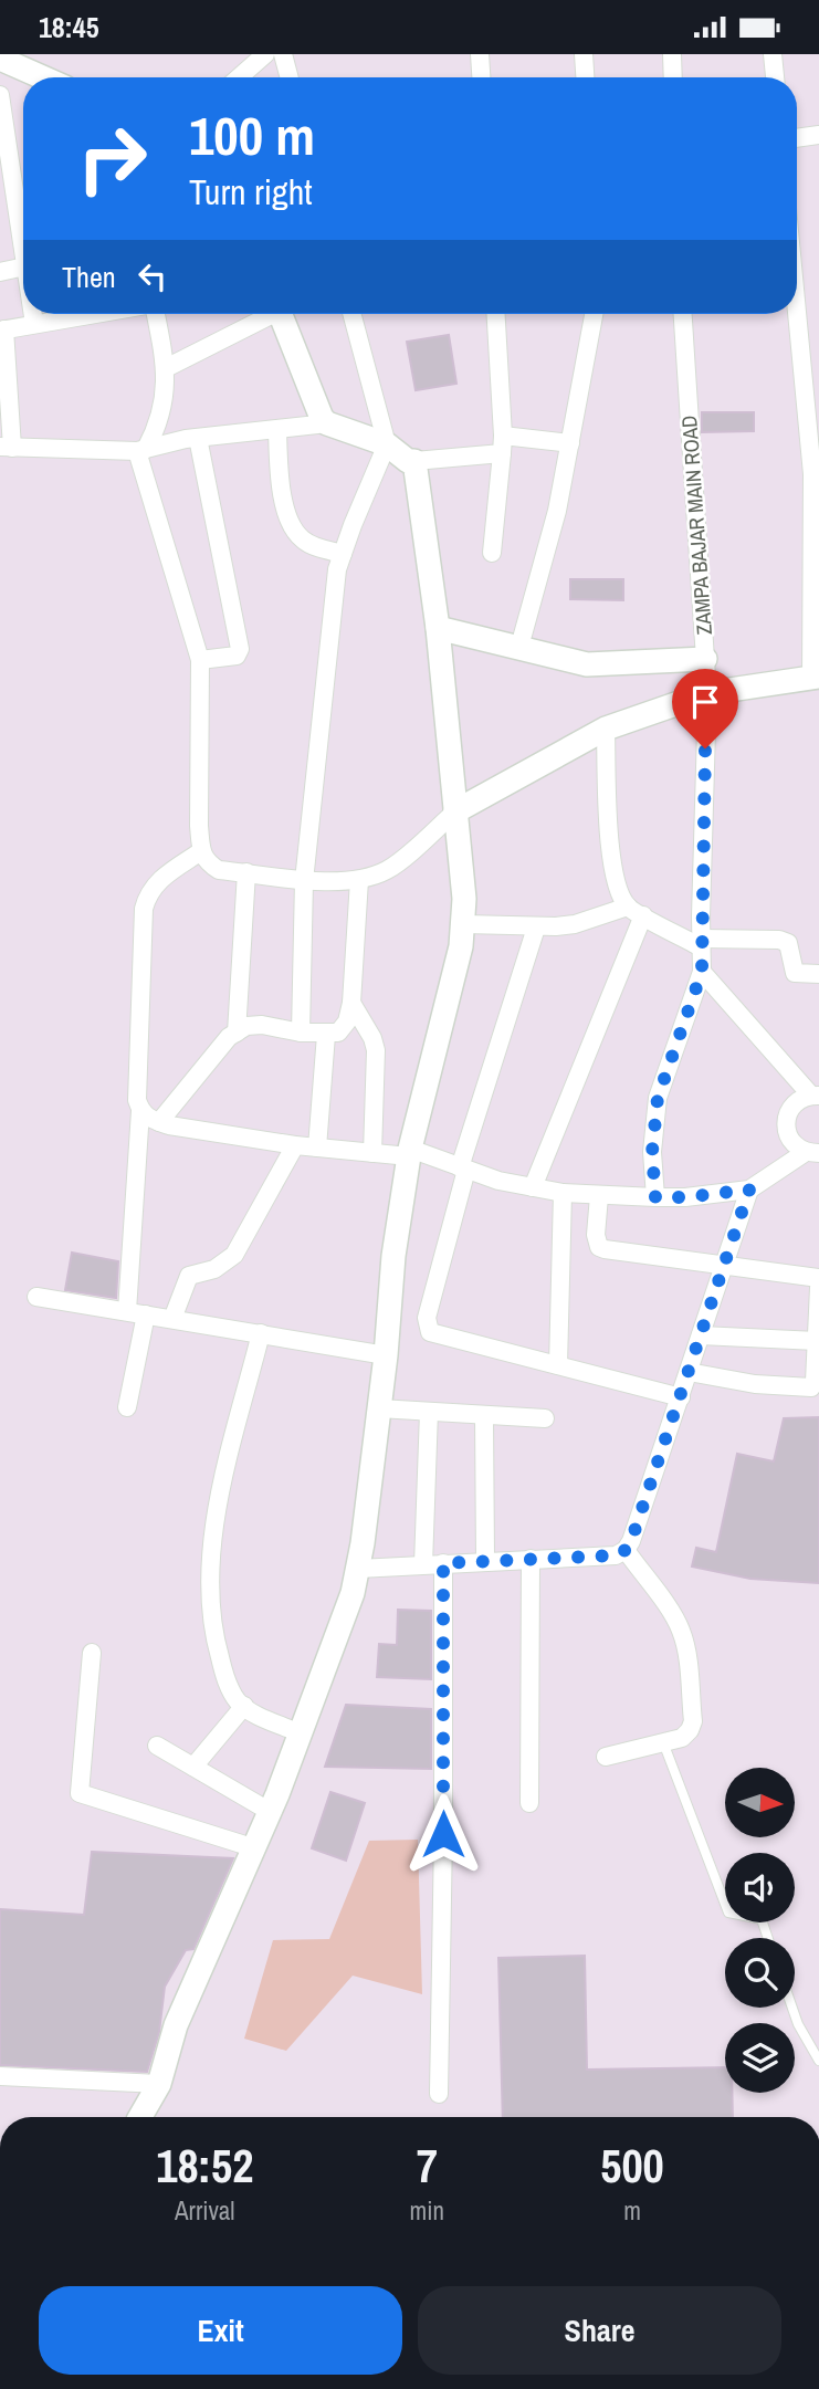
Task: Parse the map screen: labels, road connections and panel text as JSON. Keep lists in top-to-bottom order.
{
  "streets": {
    "street": ["ZAMPA BAJAR MAIN ROAD"]
  },
  "north": "right",
  "page": {
    "status": "18:45",
    "turn": ["100 m", "Turn right"],
    "then": "Then",
    "eta": [
      "18:52",
      "Arrival",
      "7",
      "min",
      "500",
      "m"
    ],
    "buttons": ["Exit", "Share"]
  }
}
